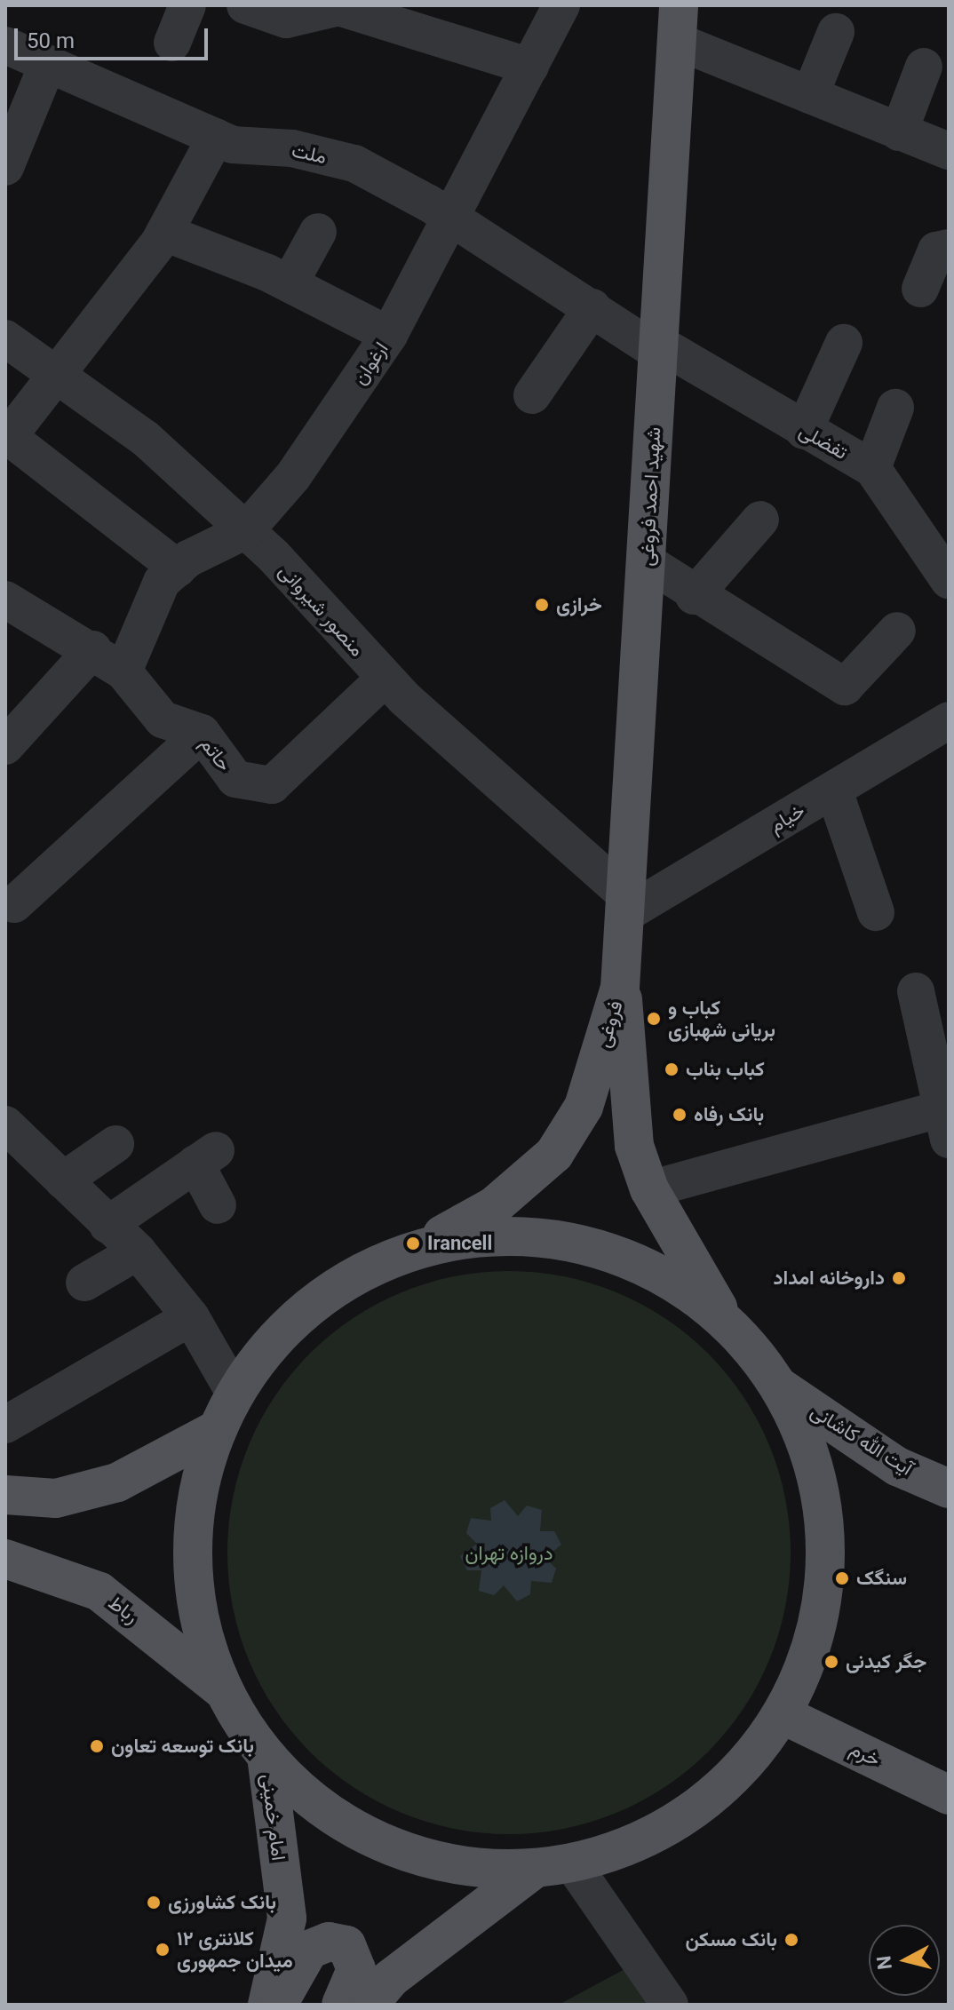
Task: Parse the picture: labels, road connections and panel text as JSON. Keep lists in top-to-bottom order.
{
  "streets": {
    "main road": [
      "شهید احمد فروغی",
      "فروغی",
      "آیت الله کاشانی",
      "رباط",
      "خرم",
      "امام خمینی"
    ],
    "street": [
      "ملت",
      "ارغوان",
      "تفضلی",
      "منصور شیروانی",
      "حاتم",
      "خیام"
    ]
  },
  "crossings": [
    ["ملت", "ارغوان"],
    ["ملت", "تفضلی"],
    ["ملت", "شهید احمد فروغی"],
    ["ارغوان", "منصور شیروانی"],
    ["ارغوان", "حاتم"],
    ["تفضلی", "شهید احمد فروغی"],
    ["شهید احمد فروغی", "منصور شیروانی"],
    ["شهید احمد فروغی", "خیام"],
    ["شهید احمد فروغی", "فروغی"],
    ["منصور شیروانی", "حاتم"],
    ["منصور شیروانی", "خیام"],
    ["فروغی", "رباط"]
  ],
  "parks": ["دروازه تهران"],
  "places": [
    "خرازی",
    "کباب و بریانی شهبازی",
    "کباب بناب",
    "بانک رفاه",
    "Irancell",
    "داروخانه امداد",
    "سنگک",
    "جگر کیدنی",
    "بانک توسعه تعاون",
    "بانک کشاورزی",
    "بانک مسکن",
    "کلانتری ۱۲ میدان جمهوری"
  ],
  "scale_bar": "50 m",
  "north": "left"
}
